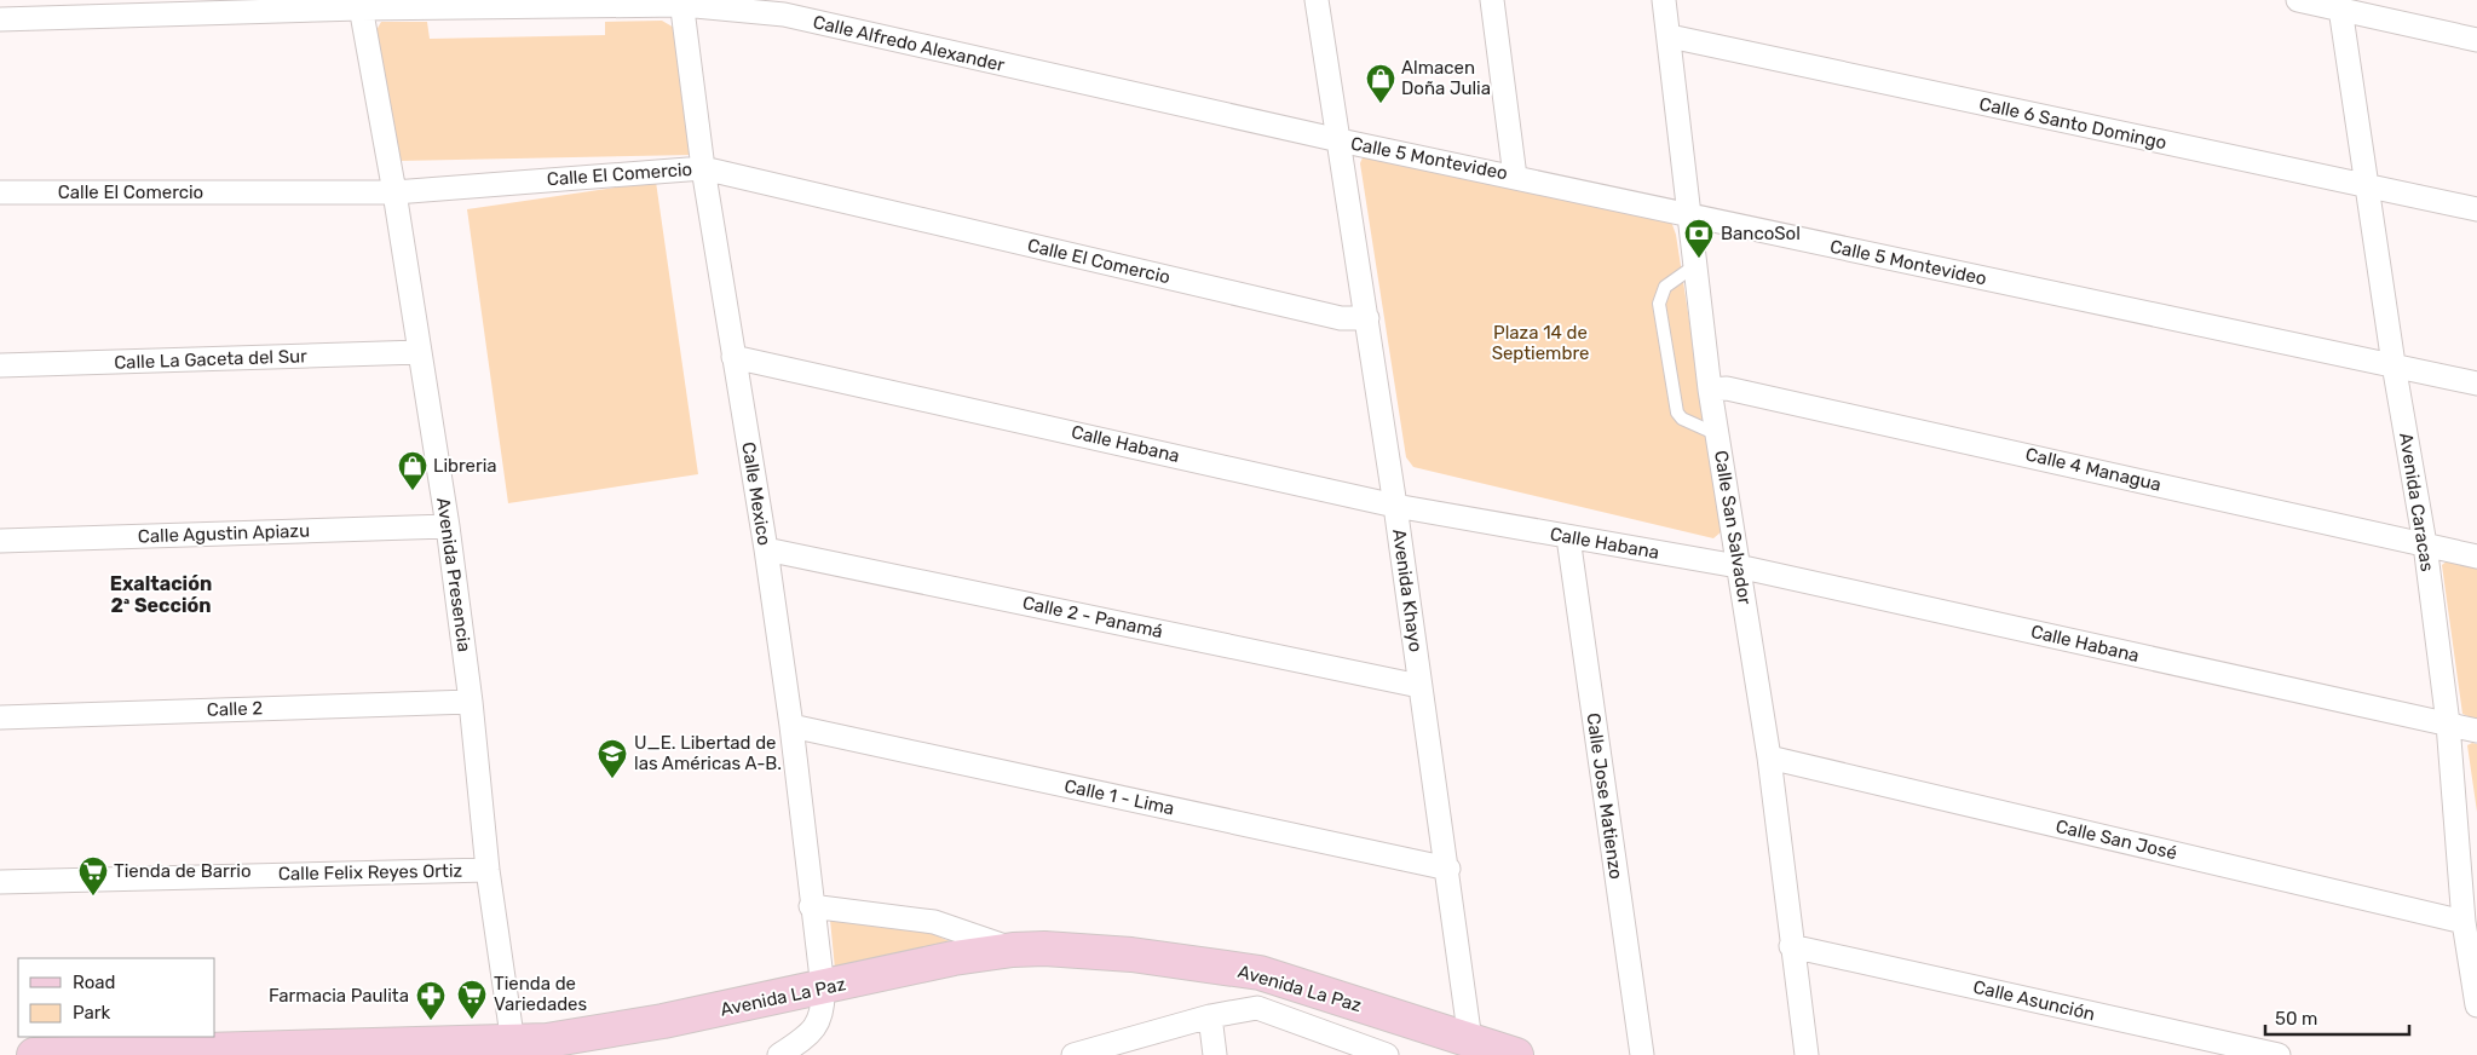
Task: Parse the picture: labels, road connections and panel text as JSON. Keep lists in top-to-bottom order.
{
  "streets": {
    "main road": ["Avenida La Paz"],
    "street": [
      "Calle Alfredo Alexander",
      "Calle 6 Santo Domingo",
      "Calle 5 Montevideo",
      "Calle El Comercio",
      "Calle La Gaceta del Sur",
      "Calle Habana",
      "Calle 4 Managua",
      "Calle Mexico",
      "Avenida Caracas",
      "Calle San Salvador",
      "Calle Agustin Apiazu",
      "Avenida Presencia",
      "Avenida Khayo",
      "Calle 2 - Panamá",
      "Calle 2",
      "Calle Jose Matienzo",
      "Calle 1 - Lima",
      "Calle San José",
      "Calle Felix Reyes Ortiz",
      "Calle Asunción"
    ]
  },
  "crossings": [
    ["Calle Alfredo Alexander", "Calle 5 Montevideo"],
    ["Calle Alfredo Alexander", "Calle Mexico"],
    ["Calle Alfredo Alexander", "Avenida Presencia"],
    ["Calle Alfredo Alexander", "Avenida Khayo"],
    ["Calle 6 Santo Domingo", "Avenida Caracas"],
    ["Calle 6 Santo Domingo", "Calle San Salvador"],
    ["Calle 5 Montevideo", "Avenida Caracas"],
    ["Calle 5 Montevideo", "Calle San Salvador"],
    ["Calle 5 Montevideo", "Avenida Khayo"],
    ["Calle El Comercio", "Calle Mexico"],
    ["Calle El Comercio", "Avenida Presencia"],
    ["Calle El Comercio", "Avenida Khayo"],
    ["Calle La Gaceta del Sur", "Avenida Presencia"],
    ["Calle Habana", "Calle Mexico"],
    ["Calle Habana", "Avenida Caracas"],
    ["Calle Habana", "Calle San Salvador"],
    ["Calle Habana", "Avenida Khayo"],
    ["Calle Habana", "Calle Jose Matienzo"],
    ["Calle 4 Managua", "Avenida Caracas"],
    ["Calle 4 Managua", "Calle San Salvador"],
    ["Calle Mexico", "Calle 2 - Panamá"],
    ["Calle Mexico", "Calle 1 - Lima"],
    ["Calle Mexico", "Avenida La Paz"],
    ["Avenida Caracas", "Calle San José"],
    ["Calle San Salvador", "Calle San José"],
    ["Calle San Salvador", "Calle Asunción"],
    ["Calle Agustin Apiazu", "Avenida Presencia"],
    ["Avenida Presencia", "Calle 2"],
    ["Avenida Presencia", "Calle Felix Reyes Ortiz"],
    ["Avenida Presencia", "Avenida La Paz"],
    ["Avenida Khayo", "Calle 2 - Panamá"],
    ["Avenida Khayo", "Calle 1 - Lima"],
    ["Avenida Khayo", "Avenida La Paz"]
  ],
  "districts": ["Exaltación 2ª Sección"],
  "parks": ["Plaza 14 de Septiembre"],
  "places": {
    "shop": ["Almacen Doña Julia", "Libreria"],
    "bank": ["BancoSol"],
    "school or university": ["U_E. Libertad de las Américas A-B."],
    "supermarket": ["Tienda de Barrio", "Tienda de Variedades"],
    "pharmacy": ["Farmacia Paulita"]
  },
  "legend": ["Road", "Park"],
  "scale_bar": "50 m"
}
